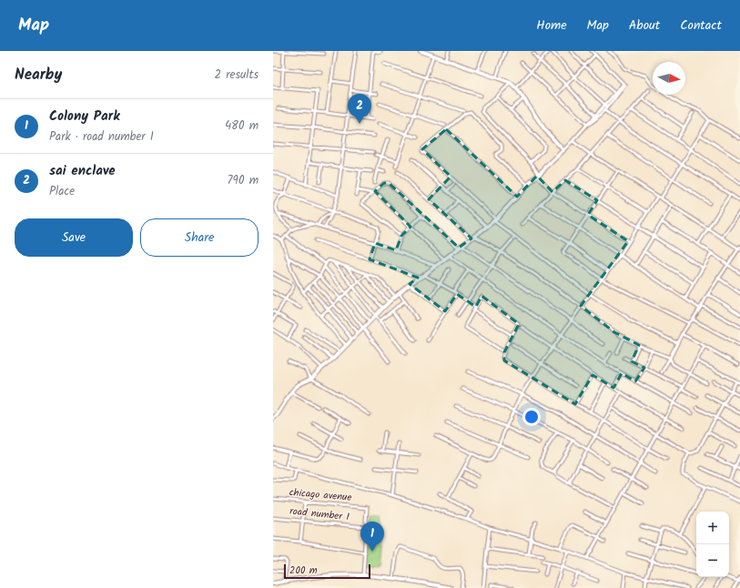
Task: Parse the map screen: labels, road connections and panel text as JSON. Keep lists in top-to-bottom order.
{
  "streets": {
    "street": ["chicago avenue", "road number 1"]
  },
  "crossings": [
    ["chicago avenue", "road number 1"]
  ],
  "scale_bar": "200 m",
  "north": "right",
  "page": {
    "header": "Map",
    "nav": [
      "Home",
      "Map",
      "About",
      "Contact"
    ],
    "heading": ["Nearby", "2 results"],
    "pins": ["2", "1"],
    "list": [
      {
        "mark": "1",
        "name": "Colony Park",
        "note": "Park · road number 1",
        "value": "480 m"
      },
      {
        "mark": "2",
        "name": "sai enclave",
        "note": "Place",
        "value": "790 m"
      }
    ],
    "buttons": ["Save", "Share"],
    "map_buttons": ["+", "−"],
    "scale": "200 m"
  }
}
